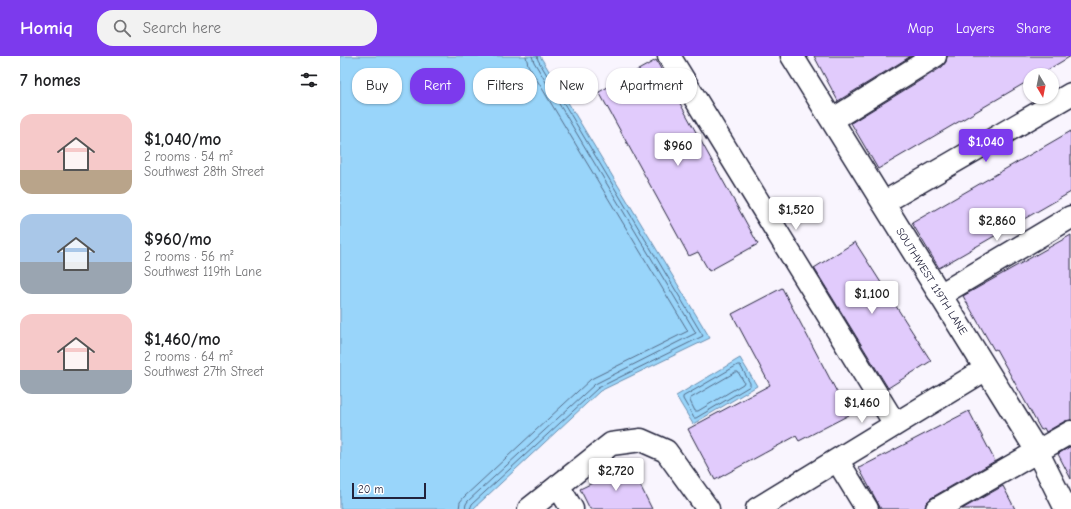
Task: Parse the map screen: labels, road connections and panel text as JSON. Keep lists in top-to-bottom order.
{
  "streets": {
    "street": ["SOUTHWEST 119TH LANE"]
  },
  "scale_bar": "20 m",
  "north": "bottom",
  "page": {
    "header": "Homiq",
    "search": "Search here",
    "nav": ["Map", "Layers", "Share"],
    "heading": "7 homes",
    "chip": [
      "Buy",
      "Rent",
      "Filters",
      "New",
      "Apartment"
    ],
    "list": [
      {
        "name": "$1,040/mo",
        "note": "2 rooms · 54 m² · Southwest 28th Street"
      },
      {
        "name": "$960/mo",
        "note": "2 rooms · 56 m² · Southwest 119th Lane"
      },
      {
        "name": "$1,460/mo",
        "note": "2 rooms · 64 m² · Southwest 27th Street"
      }
    ],
    "price": [
      "$1,040",
      "$960",
      "$1,520",
      "$2,860",
      "$1,100",
      "$1,460",
      "$2,720"
    ],
    "scale": "20 m"
  }
}
